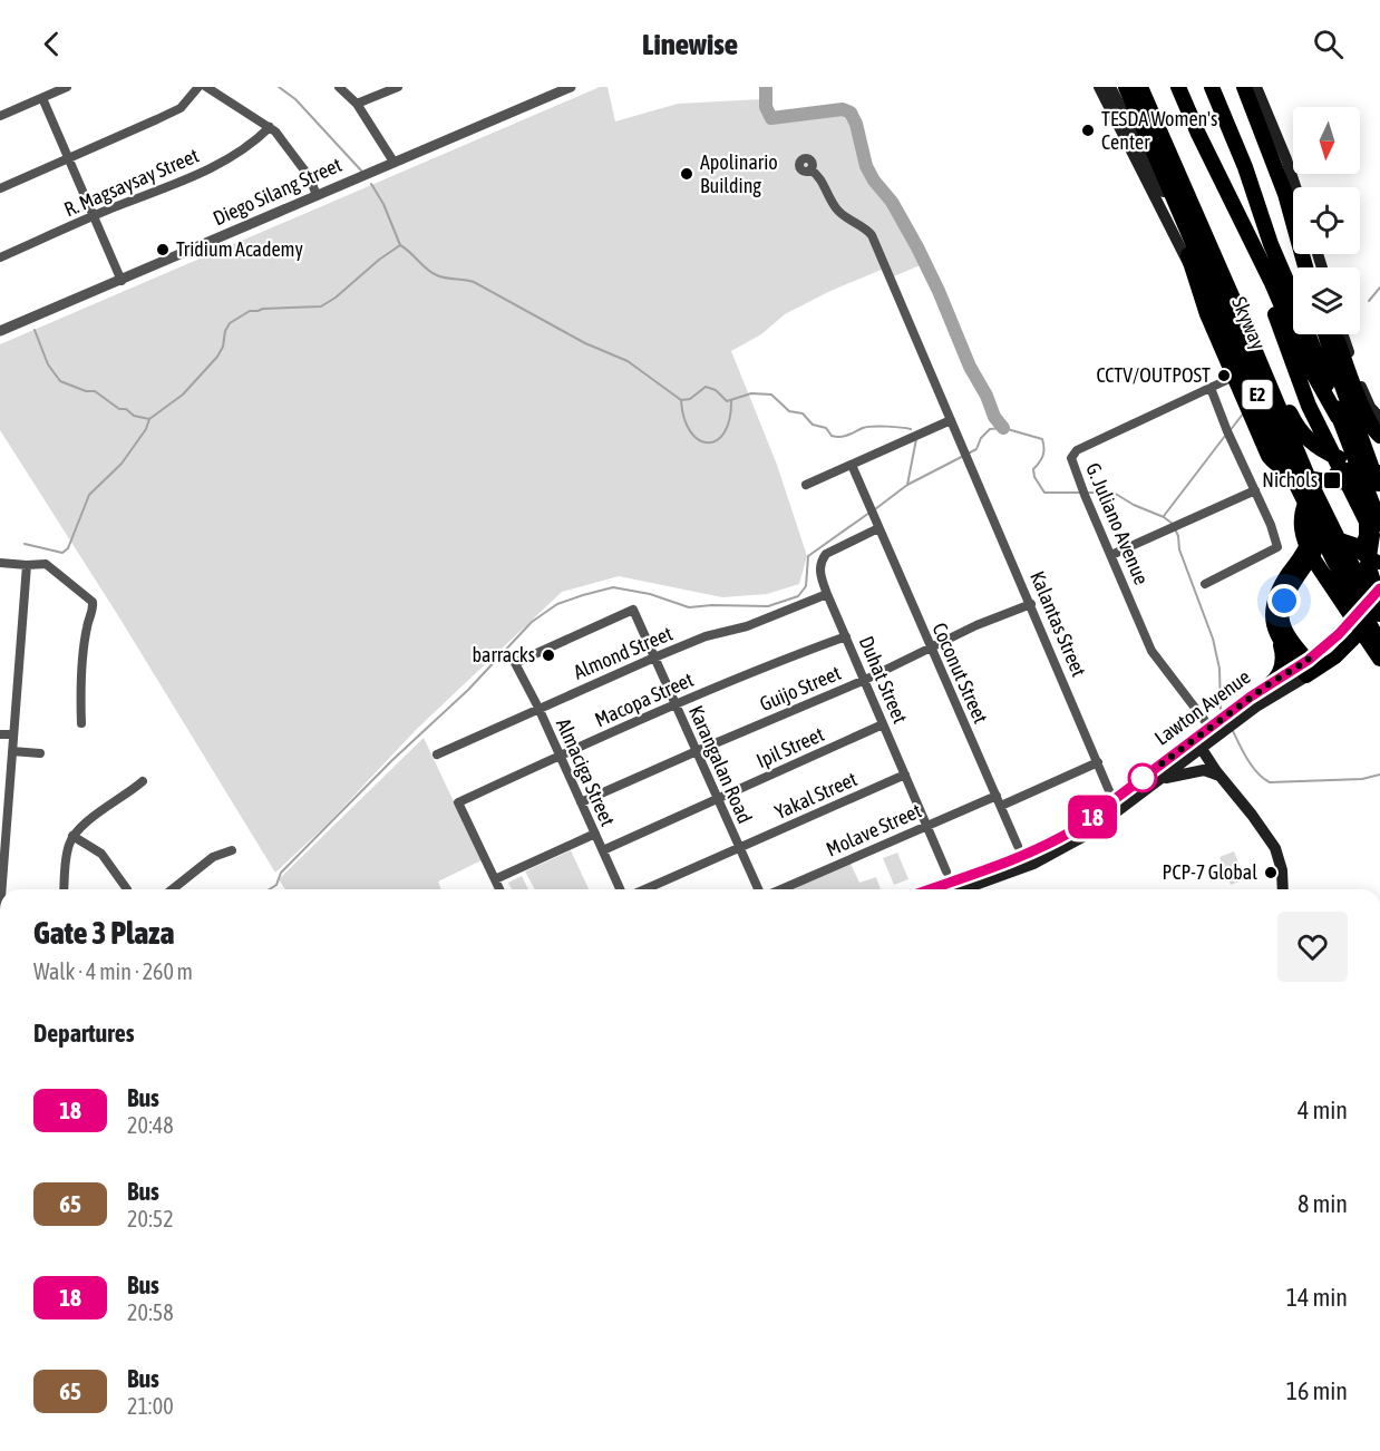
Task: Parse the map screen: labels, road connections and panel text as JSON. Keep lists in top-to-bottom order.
{
  "streets": {
    "highway": ["Skyway", "E2"],
    "main road": ["Lawton Avenue"],
    "street": [
      "R. Magsaysay Street",
      "Diego Silang Street",
      "G. Juliano Avenue",
      "Kalantas Street",
      "Almond Street",
      "Coconut Street",
      "Duhat Street",
      "Guijo Street",
      "Macopa Street",
      "Ipil Street",
      "Karangalan Road",
      "Almaciga Street",
      "Yakal Street",
      "Molave Street"
    ]
  },
  "crossings": [
    ["Skyway", "Lawton Avenue"],
    ["G. Juliano Avenue", "Lawton Avenue"],
    ["Kalantas Street", "Guijo Street"],
    ["Kalantas Street", "Lawton Avenue"],
    ["Almond Street", "Duhat Street"],
    ["Almond Street", "Karangalan Road"],
    ["Almond Street", "Almaciga Street"],
    ["Coconut Street", "Duhat Street"],
    ["Coconut Street", "Guijo Street"],
    ["Coconut Street", "Molave Street"],
    ["Duhat Street", "Guijo Street"],
    ["Duhat Street", "Macopa Street"],
    ["Duhat Street", "Ipil Street"],
    ["Duhat Street", "Yakal Street"],
    ["Duhat Street", "Molave Street"],
    ["Guijo Street", "Karangalan Road"],
    ["Guijo Street", "Almaciga Street"],
    ["Macopa Street", "Karangalan Road"],
    ["Macopa Street", "Almaciga Street"],
    ["Ipil Street", "Karangalan Road"],
    ["Ipil Street", "Almaciga Street"],
    ["Karangalan Road", "Almaciga Street"],
    ["Karangalan Road", "Yakal Street"]
  ],
  "places": {
    "other": [
      "TESDA Women's Center",
      "Apolinario Building",
      "Tridium Academy",
      "CCTV/OUTPOST",
      "barracks",
      "PCP-7 Global"
    ],
    "transit": ["Nichols"]
  },
  "lines": ["bus line 18"],
  "north": "bottom",
  "page": {
    "header": "Linewise",
    "on_map": "18",
    "heading": [
      ["Gate 3 Plaza", "Walk · 4 min · 260 m"],
      "Departures"
    ],
    "list": [
      {
        "mark": "18",
        "name": "Bus",
        "note": "20:48",
        "value": "4 min"
      },
      {
        "mark": "65",
        "name": "Bus",
        "note": "20:52",
        "value": "8 min"
      },
      {
        "mark": "18",
        "name": "Bus",
        "note": "20:58",
        "value": "14 min"
      },
      {
        "mark": "65",
        "name": "Bus",
        "note": "21:00",
        "value": "16 min"
      }
    ]
  }
}
